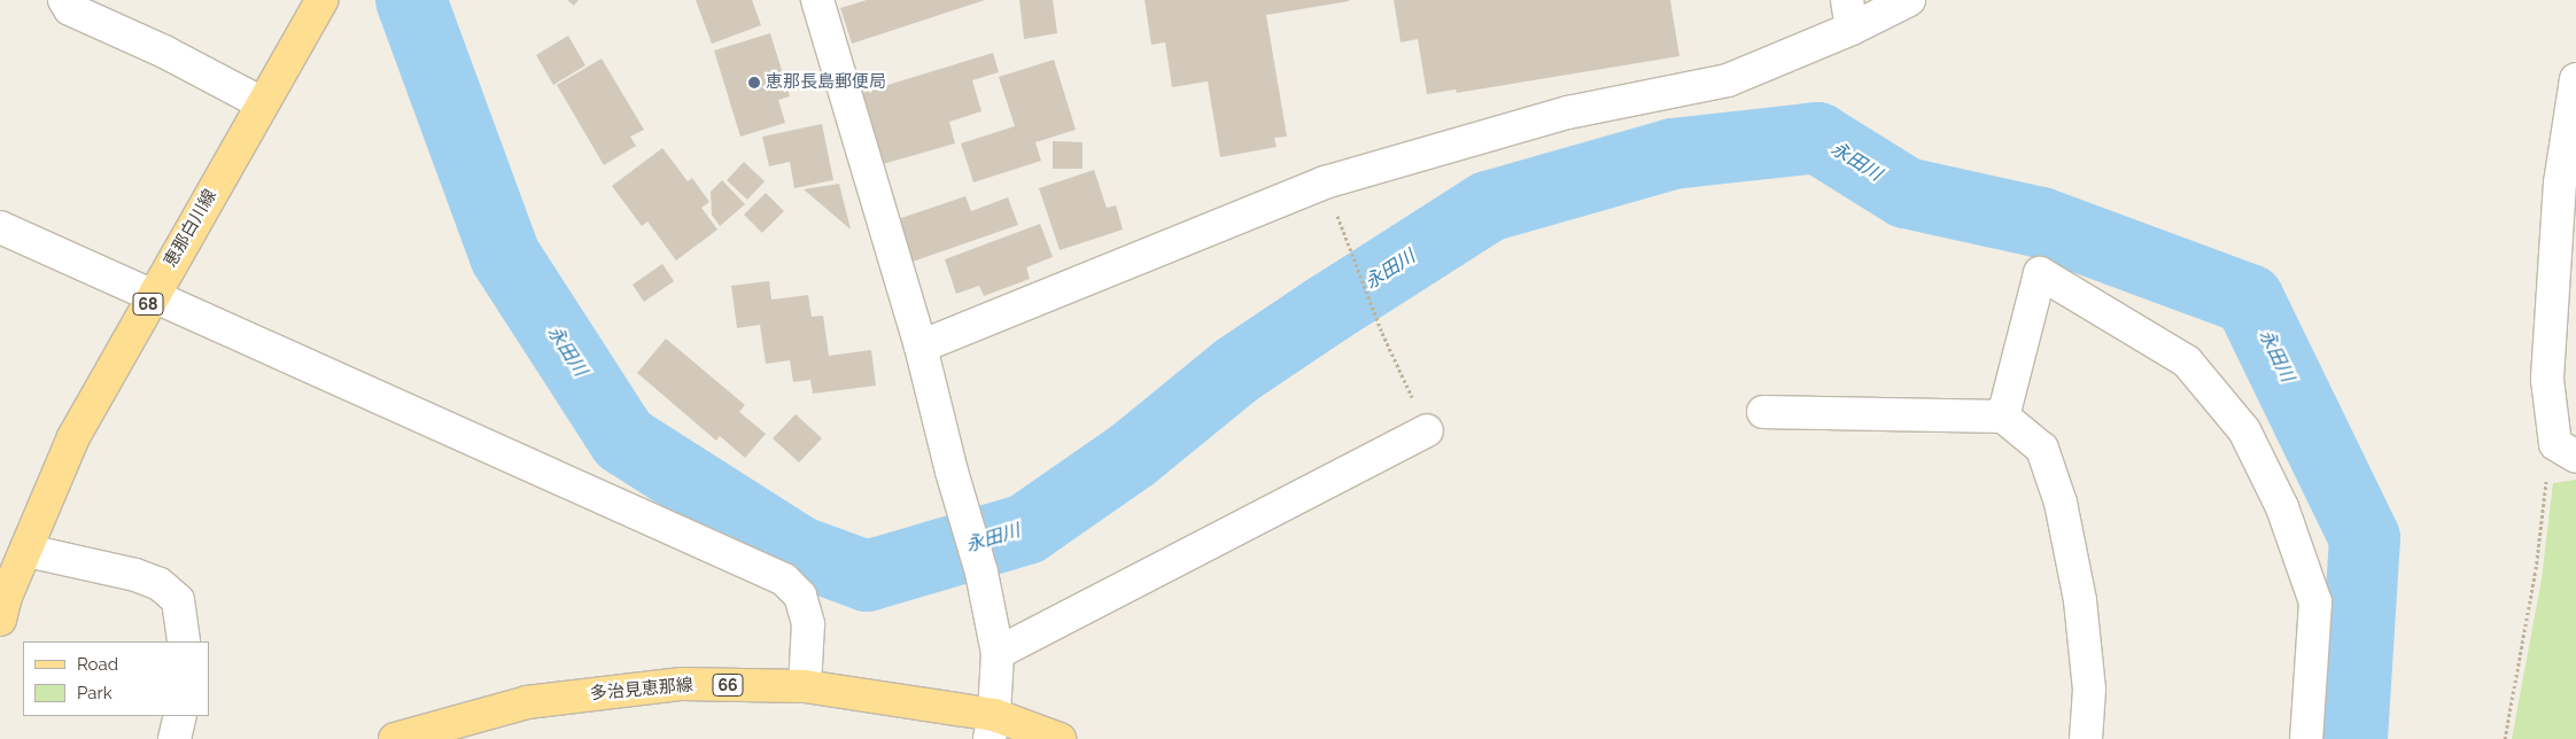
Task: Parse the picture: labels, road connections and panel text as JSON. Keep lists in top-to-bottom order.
{
  "streets": {
    "main road": [
      "恵那白川線",
      "68",
      "66",
      "多治見恵那線"
    ]
  },
  "water": ["永田川"],
  "places": ["恵那長島郵便局"],
  "legend": ["Road", "Park"]
}
